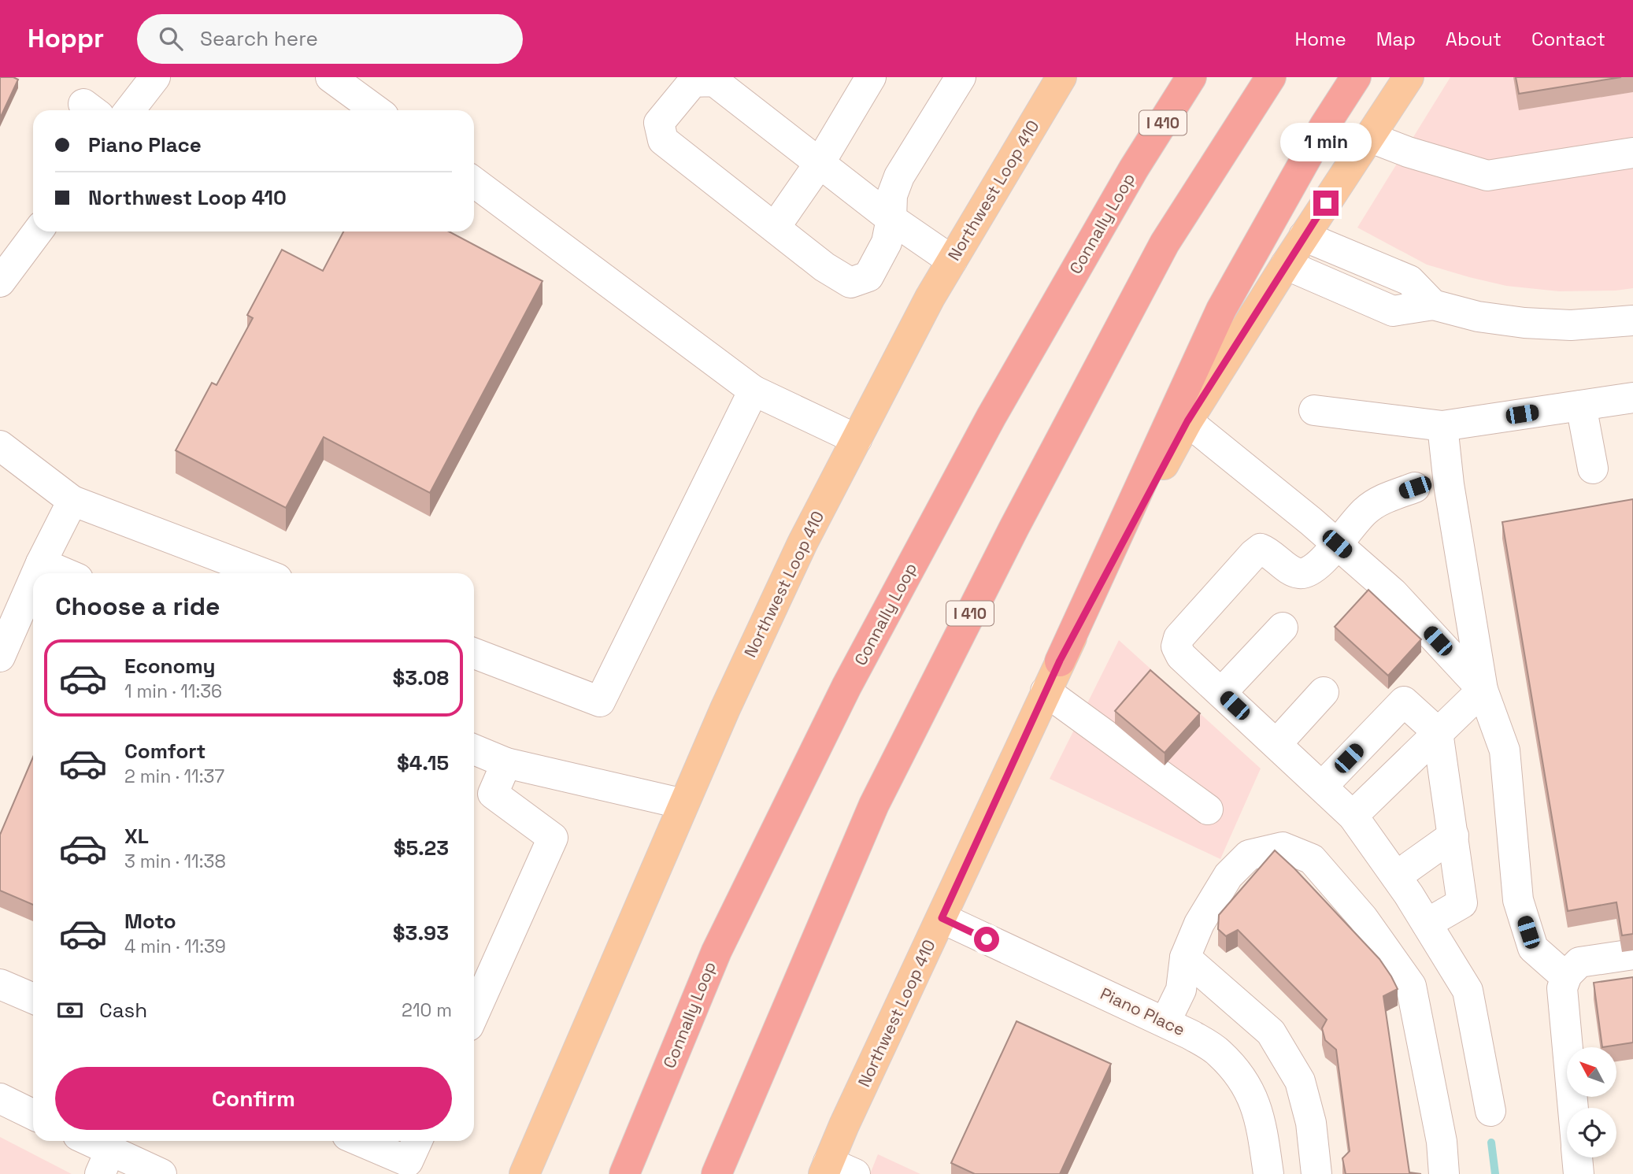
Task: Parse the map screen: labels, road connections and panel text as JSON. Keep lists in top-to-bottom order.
{
  "streets": {
    "highway": ["I 410", "Connally Loop"],
    "main road": ["Northwest Loop 410"],
    "street": ["Piano Place"]
  },
  "crossings": [
    ["Northwest Loop 410", "Piano Place"]
  ],
  "north": "top left",
  "page": {
    "header": "Hoppr",
    "search": "Search here",
    "nav": [
      "Home",
      "Map",
      "About",
      "Contact"
    ],
    "banner": ["Piano Place", "Northwest Loop 410"],
    "bubble": "1 min",
    "heading": "Choose a ride",
    "list": [
      {
        "name": "Economy",
        "note": "1 min · 11:36",
        "value": "$3.08"
      },
      {
        "name": "Comfort",
        "note": "2 min · 11:37",
        "value": "$4.15"
      },
      {
        "name": "XL",
        "note": "3 min · 11:38",
        "value": "$5.23"
      },
      {
        "name": "Moto",
        "note": "4 min · 11:39",
        "value": "$3.93"
      }
    ],
    "pay": ["Cash", "210 m"],
    "buttons": "Confirm"
  }
}
